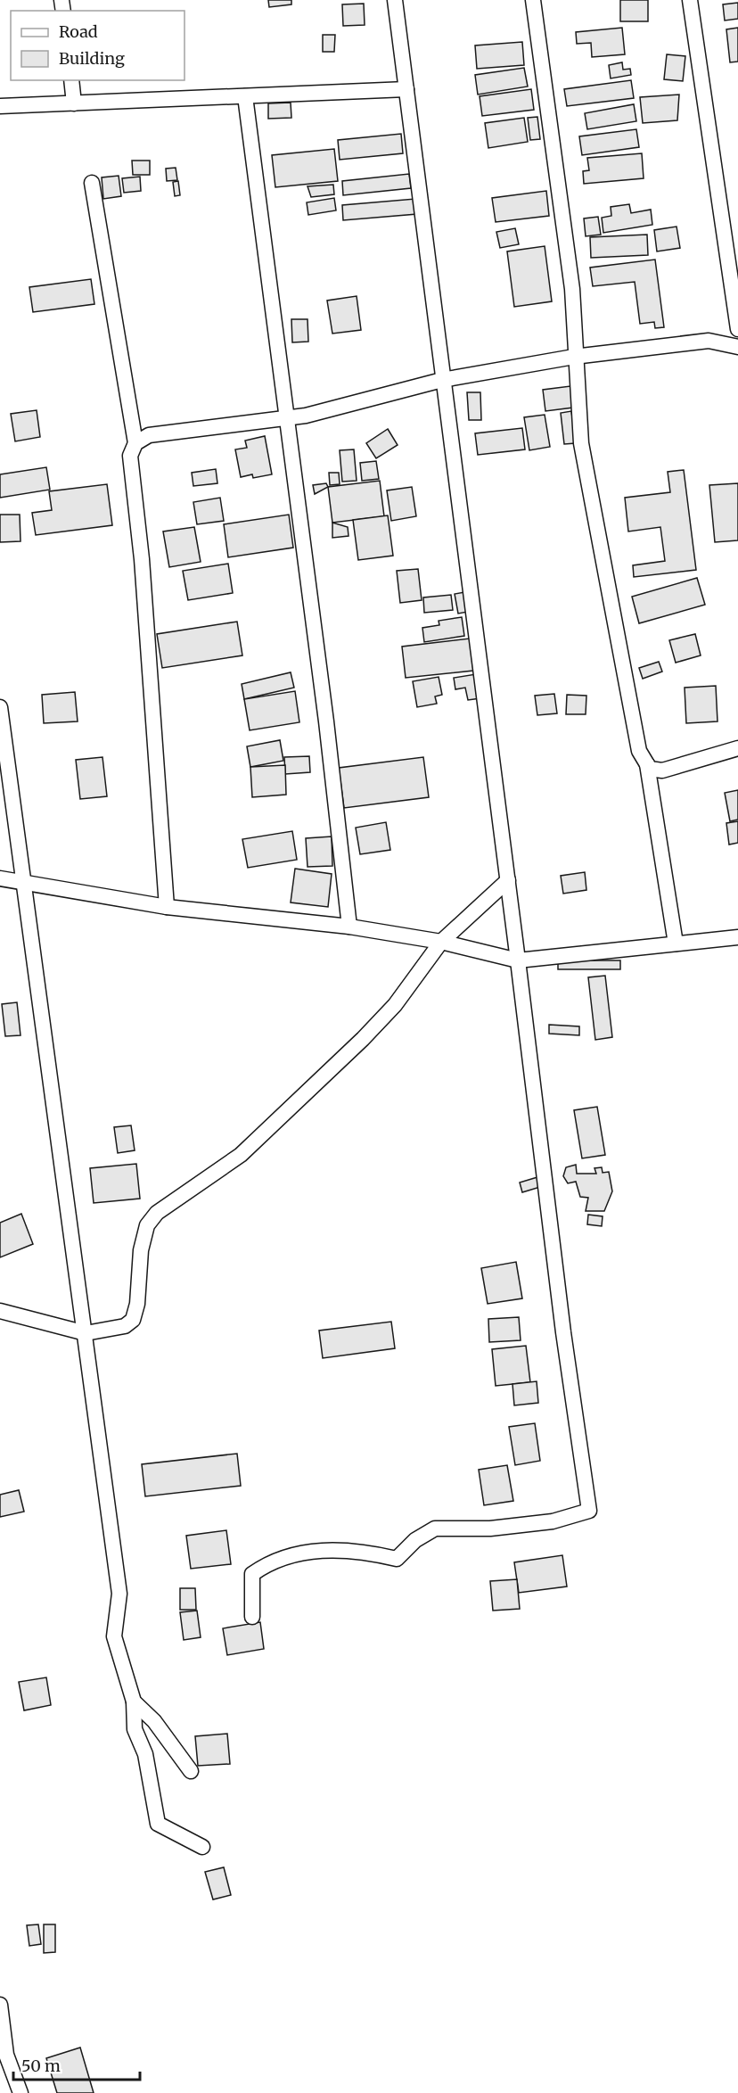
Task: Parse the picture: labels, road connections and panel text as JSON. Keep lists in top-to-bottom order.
{
  "legend": ["Road", "Building"],
  "scale_bar": "50 m"
}
